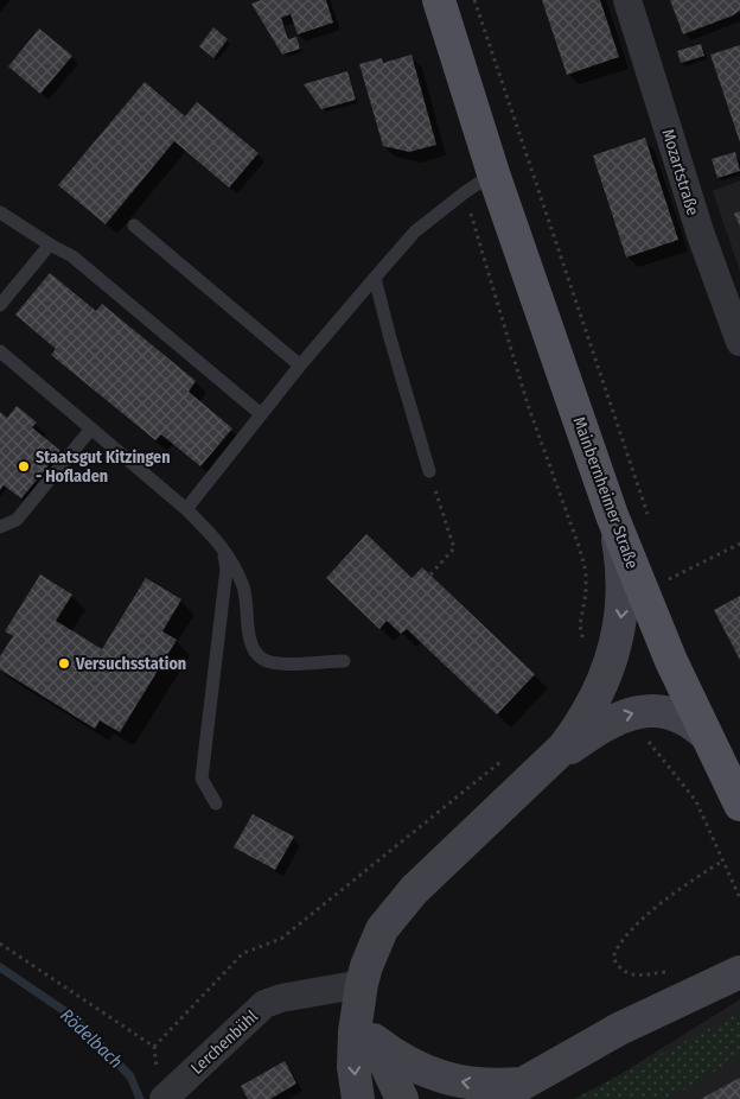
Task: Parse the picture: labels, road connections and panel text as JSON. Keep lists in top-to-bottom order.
{
  "streets": {
    "main road": ["Mainbernheimer Straße"],
    "street": ["Mozartstraße", "Lerchenbühl"]
  },
  "water": ["Rödelbach"],
  "places": ["Staatsgut Kitzingen - Hofladen", "Versuchsstation"]
}
